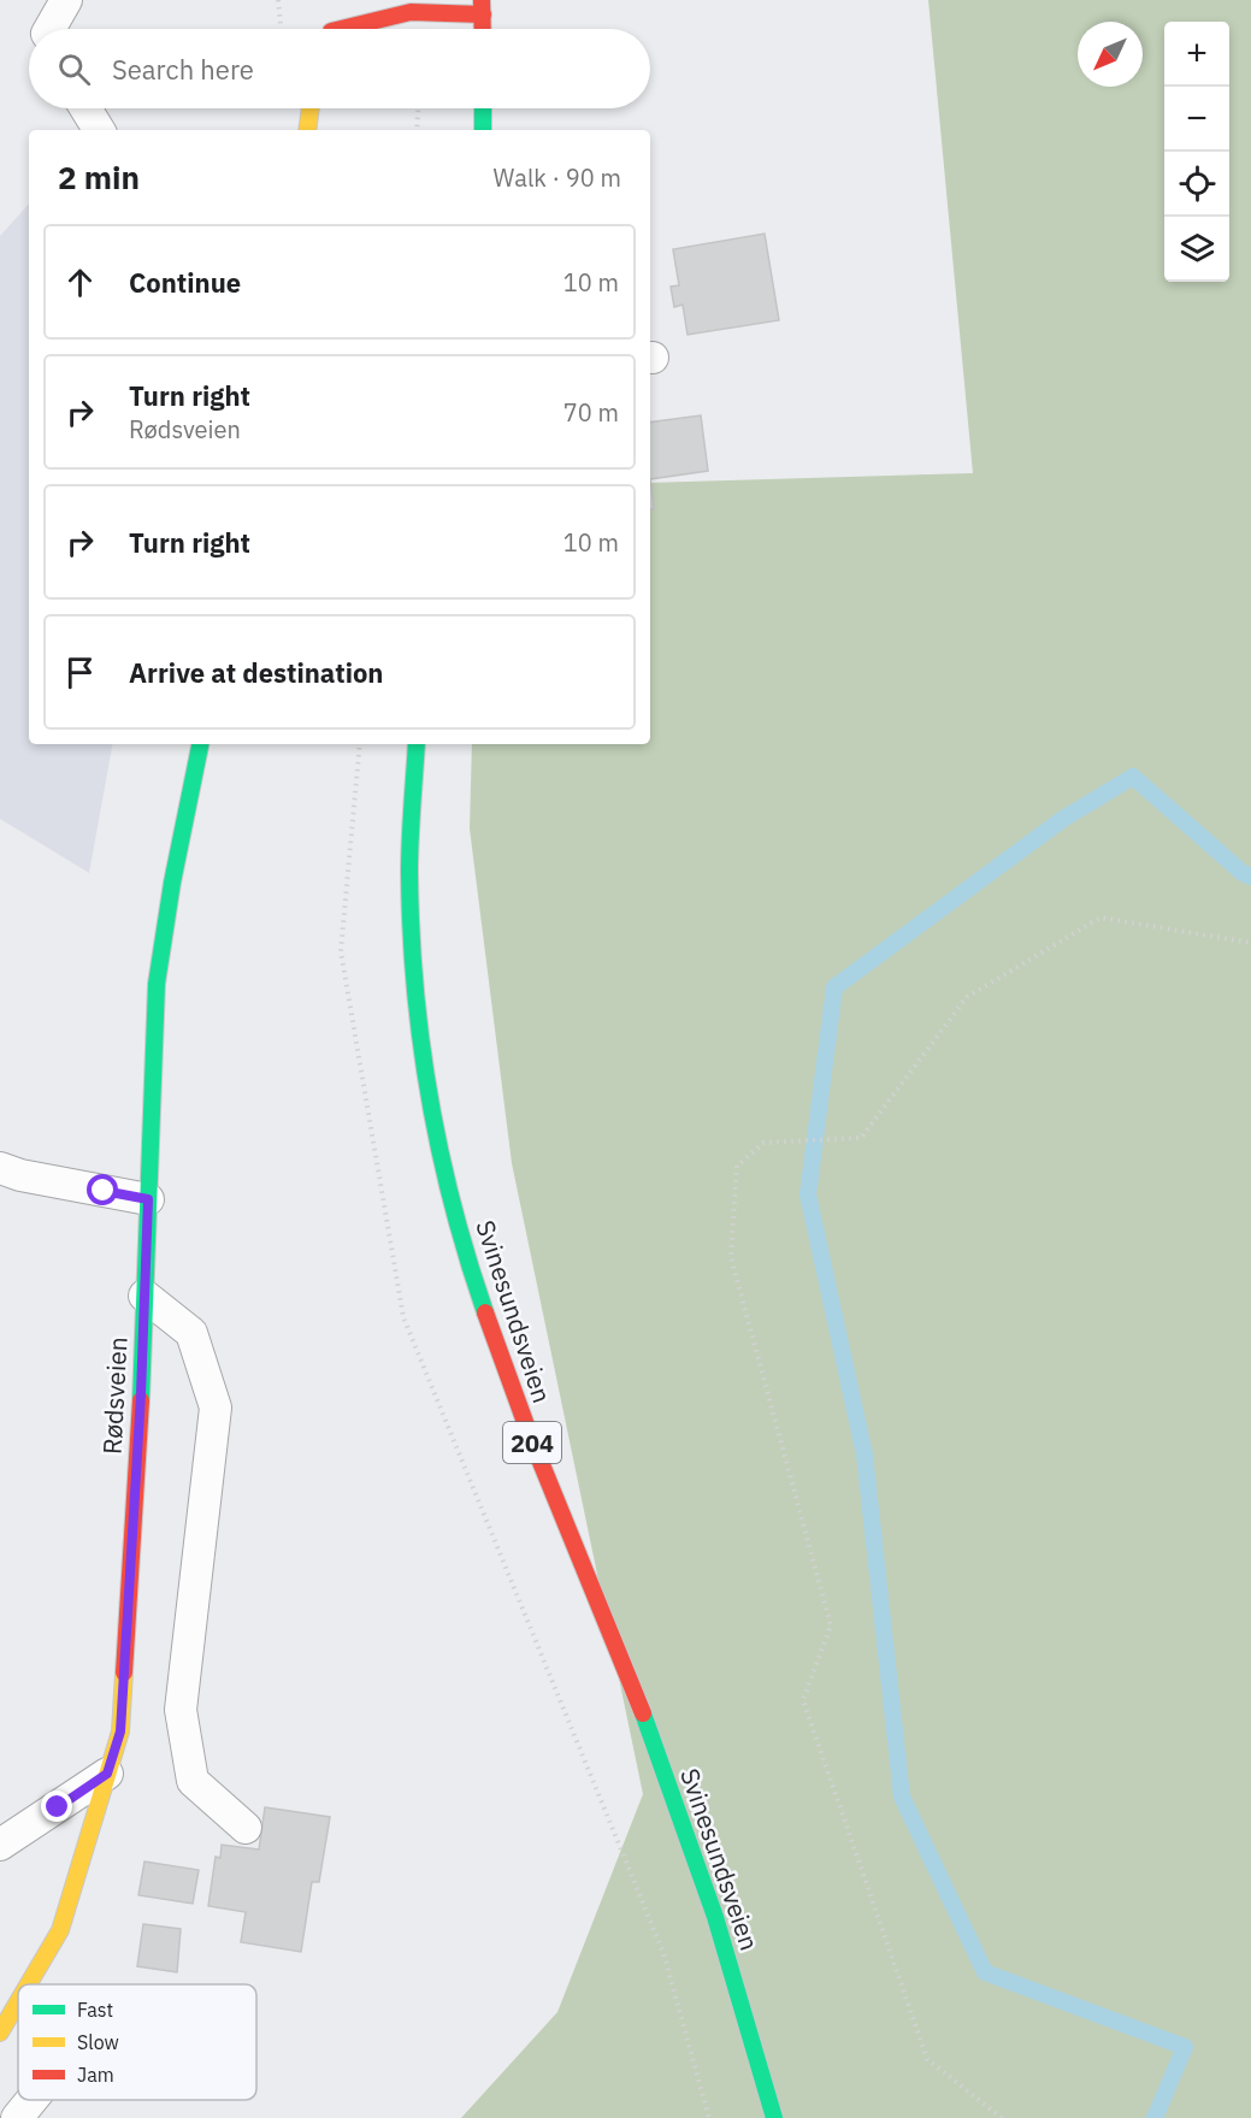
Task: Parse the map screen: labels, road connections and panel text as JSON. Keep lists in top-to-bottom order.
{
  "streets": {
    "main road": ["Svinesundsveien", "Rødsveien", "204"]
  },
  "legend": ["Fast", "Slow", "Jam"],
  "north": "bottom left",
  "page": {
    "map_buttons": ["+", "−"],
    "search": "Search here",
    "heading": ["2 min", "Walk · 90 m"],
    "list": [
      ["Continue", "10 m"],
      ["Turn right", "Rødsveien", "70 m"],
      ["Turn right", "10 m"],
      "Arrive at destination"
    ]
  }
}
